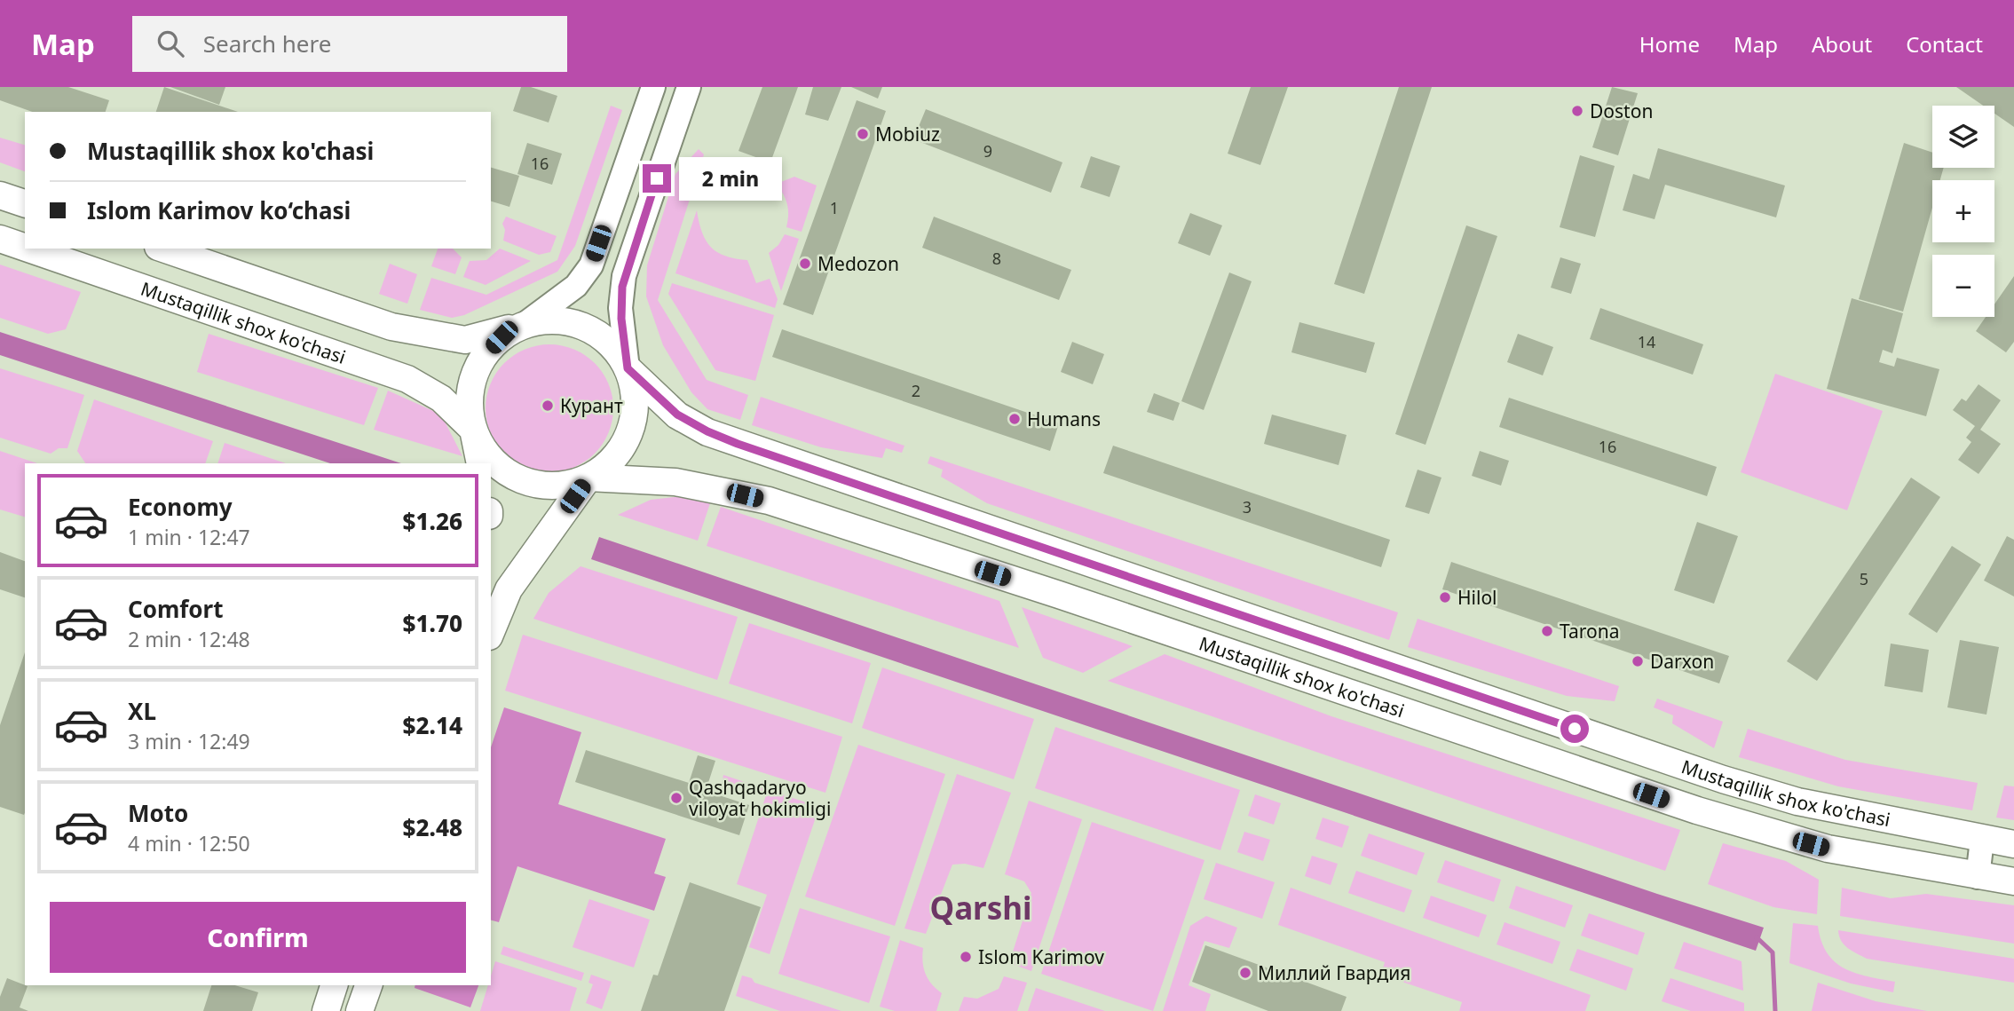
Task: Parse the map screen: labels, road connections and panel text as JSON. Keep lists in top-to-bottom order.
{
  "streets": {
    "main road": ["Mustaqillik shox ko'chasi"]
  },
  "districts": ["Qarshi"],
  "places": [
    "Doston",
    "Mobiuz",
    "Medozon",
    "Курант",
    "Humans",
    "Hilol",
    "Tarona",
    "Darxon",
    "Qashqadaryo viloyat hokimligi",
    "Islom Karimov",
    "Миллий Гвардия"
  ],
  "house_numbers": [
    "9",
    "16",
    "1",
    "8",
    "14",
    "2",
    "16",
    "3",
    "5"
  ],
  "page": {
    "header": "Map",
    "search": "Search here",
    "nav": [
      "Home",
      "Map",
      "About",
      "Contact"
    ],
    "map_buttons": ["+", "−"],
    "banner": ["Mustaqillik shox ko'chasi", "Islom Karimov ko‘chasi"],
    "bubble": "2 min",
    "list": [
      {
        "name": "Economy",
        "note": "1 min · 12:47",
        "value": "$1.26"
      },
      {
        "name": "Comfort",
        "note": "2 min · 12:48",
        "value": "$1.70"
      },
      {
        "name": "XL",
        "note": "3 min · 12:49",
        "value": "$2.14"
      },
      {
        "name": "Moto",
        "note": "4 min · 12:50",
        "value": "$2.48"
      }
    ],
    "buttons": "Confirm"
  }
}
